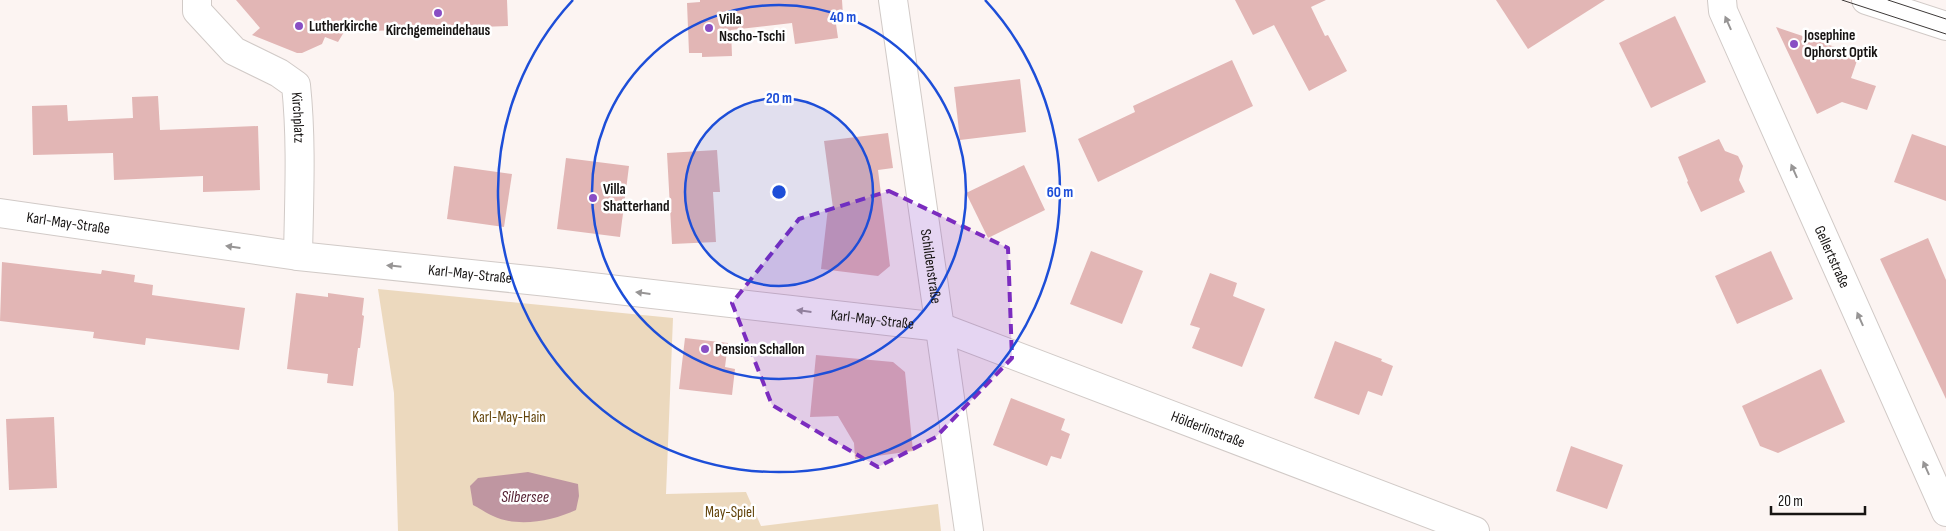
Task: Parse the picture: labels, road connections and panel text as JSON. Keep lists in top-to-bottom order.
{
  "streets": {
    "street": [
      "Kirchplatz",
      "Karl-May-Straße",
      "Gellertstraße",
      "Schildenstraße",
      "Hölderlinstraße"
    ]
  },
  "crossings": [
    ["Kirchplatz", "Karl-May-Straße"],
    ["Karl-May-Straße", "Schildenstraße"],
    ["Karl-May-Straße", "Hölderlinstraße"],
    ["Schildenstraße", "Hölderlinstraße"]
  ],
  "one_way": ["Karl-May-Straße", "Gellertstraße"],
  "water": ["Silbersee"],
  "parks": ["Karl-May-Hain", "May-Spiel"],
  "places": [
    "Kirchgemeindehaus",
    "Lutherkirche",
    "Villa Nscho-Tschi",
    "Josephine Ophorst Optik",
    "Villa Shatterhand",
    "Pension Schallon"
  ],
  "scale_bar": "20 m",
  "rings": ["40 m", "20 m", "60 m"]
}
